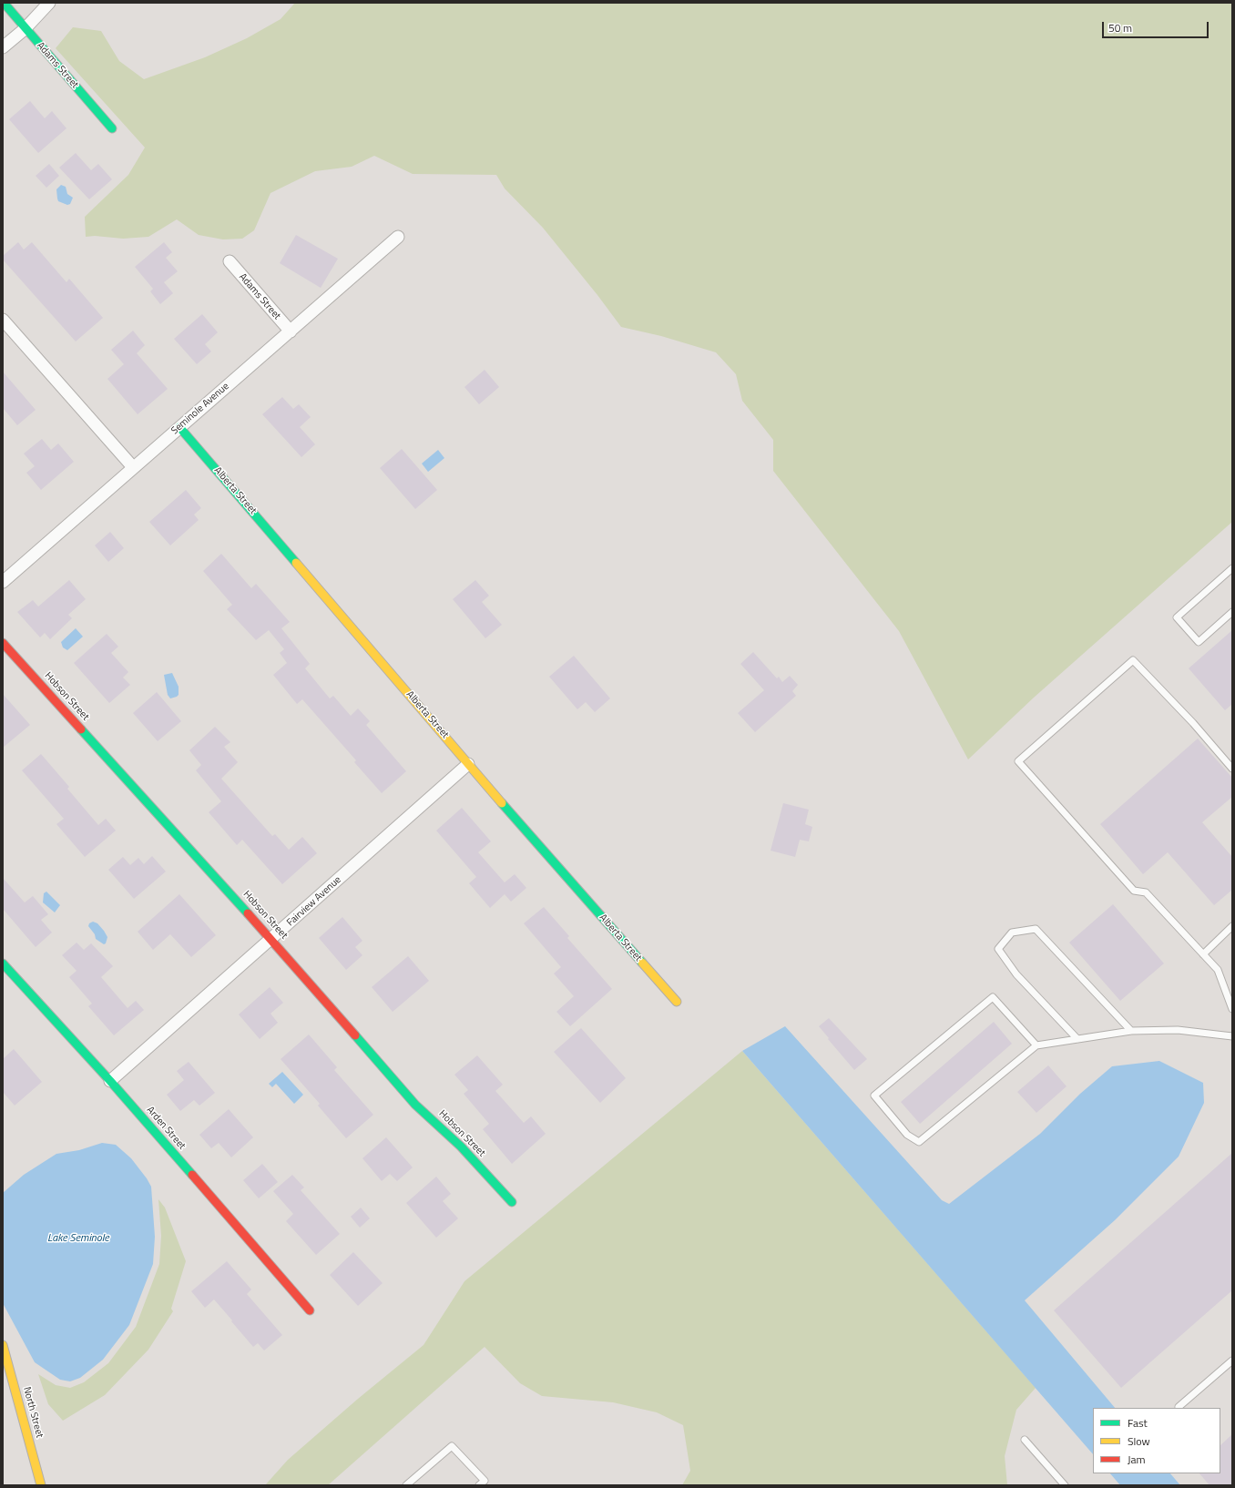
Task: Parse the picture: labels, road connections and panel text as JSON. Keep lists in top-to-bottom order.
{
  "streets": {
    "street": [
      "Adams Street",
      "Seminole Avenue",
      "Alberta Street",
      "Hobson Street",
      "Fairview Avenue",
      "Arden Street",
      "North Street"
    ]
  },
  "crossings": [
    ["Adams Street", "Seminole Avenue"],
    ["Seminole Avenue", "Alberta Street"],
    ["Alberta Street", "Fairview Avenue"],
    ["Hobson Street", "Fairview Avenue"],
    ["Fairview Avenue", "Arden Street"]
  ],
  "water": ["Lake Seminole"],
  "legend": ["Fast", "Slow", "Jam"],
  "scale_bar": "50 m"
}
